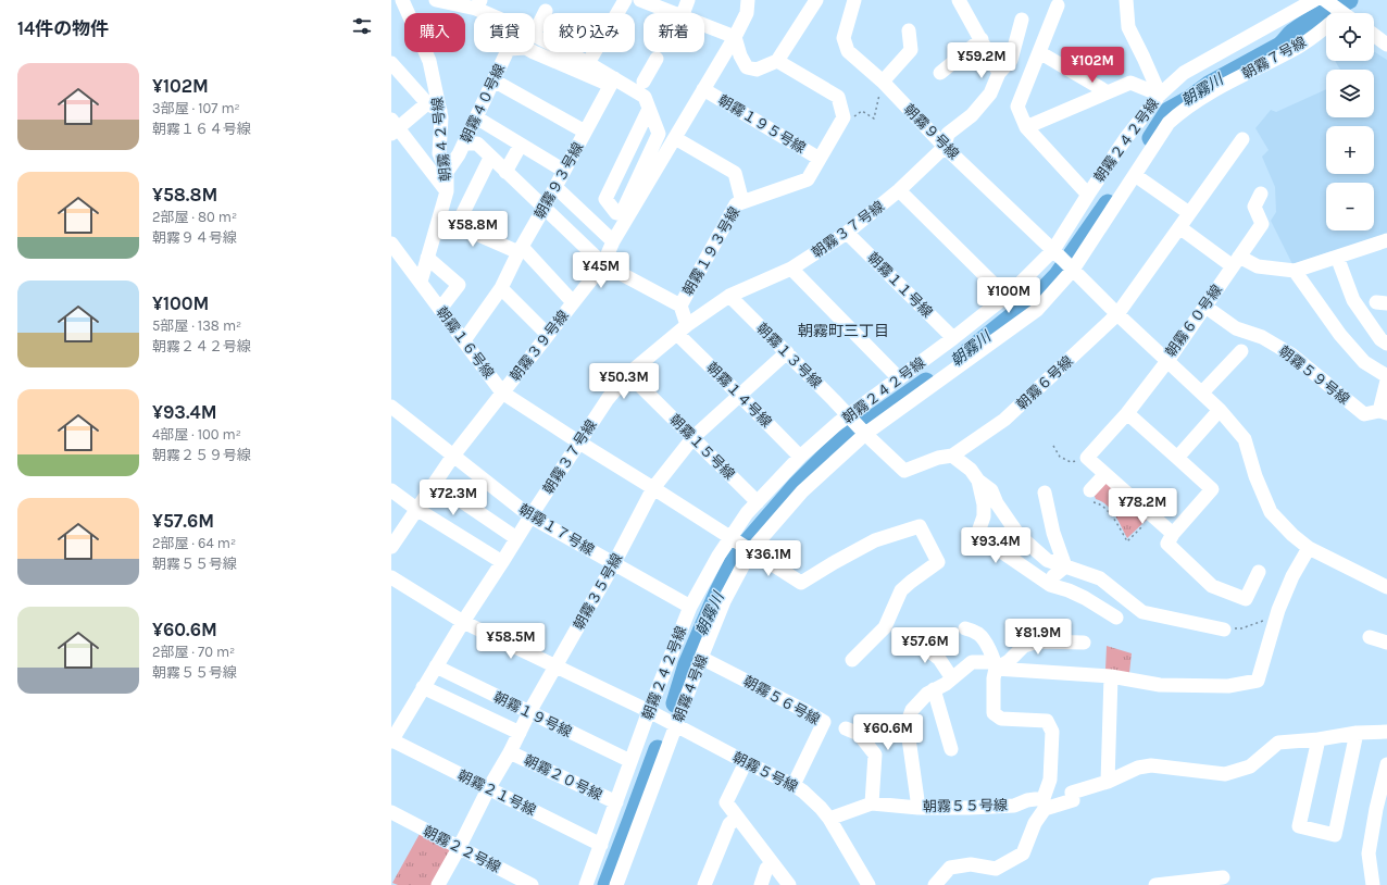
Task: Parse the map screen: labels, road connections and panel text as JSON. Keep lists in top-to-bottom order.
{
  "streets": {
    "street": [
      "朝霧７号線",
      "朝霧４０号線",
      "朝霧１９５号線",
      "朝霧９号線",
      "朝霧４２号線",
      "朝霧２４２号線",
      "朝霧９３号線",
      "朝霧３７号線",
      "朝霧１９３号線",
      "朝霧１１号線",
      "朝霧６０号線",
      "朝霧１６号線",
      "朝霧３９号線",
      "朝霧１３号線",
      "朝霧５９号線",
      "朝霧６号線",
      "朝霧１４号線",
      "朝霧１５号線",
      "朝霧１７号線",
      "朝霧３５号線",
      "朝霧４号線",
      "朝霧５６号線",
      "朝霧１９号線",
      "朝霧５号線",
      "朝霧２０号線",
      "朝霧２１号線",
      "朝霧５５号線",
      "朝霧２２号線"
    ]
  },
  "crossings": [
    ["朝霧７号線", "朝霧９号線"],
    ["朝霧７号線", "朝霧２４２号線"],
    ["朝霧７号線", "朝霧６０号線"],
    ["朝霧４０号線", "朝霧４２号線"],
    ["朝霧１９５号線", "朝霧１９３号線"],
    ["朝霧１９５号線", "朝霧３９号線"],
    ["朝霧９号線", "朝霧２４２号線"],
    ["朝霧９号線", "朝霧３７号線"],
    ["朝霧９号線", "朝霧６０号線"],
    ["朝霧４２号線", "朝霧１６号線"],
    ["朝霧２４２号線", "朝霧１１号線"],
    ["朝霧２４２号線", "朝霧６０号線"],
    ["朝霧２４２号線", "朝霧１６号線"],
    ["朝霧２４２号線", "朝霧１３号線"],
    ["朝霧２４２号線", "朝霧６号線"],
    ["朝霧２４２号線", "朝霧１４号線"],
    ["朝霧２４２号線", "朝霧１５号線"],
    ["朝霧２４２号線", "朝霧１７号線"],
    ["朝霧２４２号線", "朝霧４号線"],
    ["朝霧２４２号線", "朝霧１９号線"],
    ["朝霧２４２号線", "朝霧５号線"],
    ["朝霧２４２号線", "朝霧２０号線"],
    ["朝霧２４２号線", "朝霧２１号線"],
    ["朝霧９３号線", "朝霧１６号線"],
    ["朝霧３７号線", "朝霧１９３号線"],
    ["朝霧３７号線", "朝霧１１号線"],
    ["朝霧３７号線", "朝霧１６号線"],
    ["朝霧３７号線", "朝霧１３号線"],
    ["朝霧３７号線", "朝霧１４号線"],
    ["朝霧３７号線", "朝霧１５号線"],
    ["朝霧３７号線", "朝霧１７号線"],
    ["朝霧３７号線", "朝霧１９号線"],
    ["朝霧３７号線", "朝霧５号線"],
    ["朝霧３７号線", "朝霧２１号線"],
    ["朝霧１９３号線", "朝霧１４号線"],
    ["朝霧６０号線", "朝霧５９号線"],
    ["朝霧６０号線", "朝霧６号線"],
    ["朝霧１６号線", "朝霧３９号線"],
    ["朝霧１６号線", "朝霧３５号線"],
    ["朝霧１６号線", "朝霧４号線"],
    ["朝霧３９号線", "朝霧１７号線"],
    ["朝霧１３号線", "朝霧６号線"],
    ["朝霧１３号線", "朝霧３５号線"],
    ["朝霧１３号線", "朝霧４号線"],
    ["朝霧６号線", "朝霧４号線"],
    ["朝霧１４号線", "朝霧３５号線"],
    ["朝霧１５号線", "朝霧３５号線"],
    ["朝霧１７号線", "朝霧３５号線"],
    ["朝霧３５号線", "朝霧１９号線"],
    ["朝霧３５号線", "朝霧５号線"],
    ["朝霧３５号線", "朝霧２０号線"],
    ["朝霧３５号線", "朝霧２１号線"],
    ["朝霧３５号線", "朝霧２２号線"],
    ["朝霧４号線", "朝霧５６号線"],
    ["朝霧４号線", "朝霧５号線"],
    ["朝霧５６号線", "朝霧５号線"],
    ["朝霧５号線", "朝霧５５号線"]
  ],
  "districts": ["朝霧町三丁目"],
  "water": ["朝霧川"],
  "page": {
    "heading": "14件の物件",
    "map_buttons": ["+", "−"],
    "chip": [
      "購入",
      "賃貸",
      "絞り込み",
      "新着"
    ],
    "price": [
      "¥59.2M",
      "¥102M",
      "¥58.8M",
      "¥45M",
      "¥100M",
      "¥50.3M",
      "¥72.3M",
      "¥78.2M",
      "¥93.4M",
      "¥36.1M",
      "¥81.9M",
      "¥58.5M",
      "¥57.6M",
      "¥60.6M"
    ],
    "list": [
      {
        "name": "¥102M",
        "note": "3部屋 · 107 m² · 朝霧１６４号線"
      },
      {
        "name": "¥58.8M",
        "note": "2部屋 · 80 m² · 朝霧９４号線"
      },
      {
        "name": "¥100M",
        "note": "5部屋 · 138 m² · 朝霧２４２号線"
      },
      {
        "name": "¥93.4M",
        "note": "4部屋 · 100 m² · 朝霧２５９号線"
      },
      {
        "name": "¥57.6M",
        "note": "2部屋 · 64 m² · 朝霧５５号線"
      },
      {
        "name": "¥60.6M",
        "note": "2部屋 · 70 m² · 朝霧５５号線"
      }
    ]
  }
}
